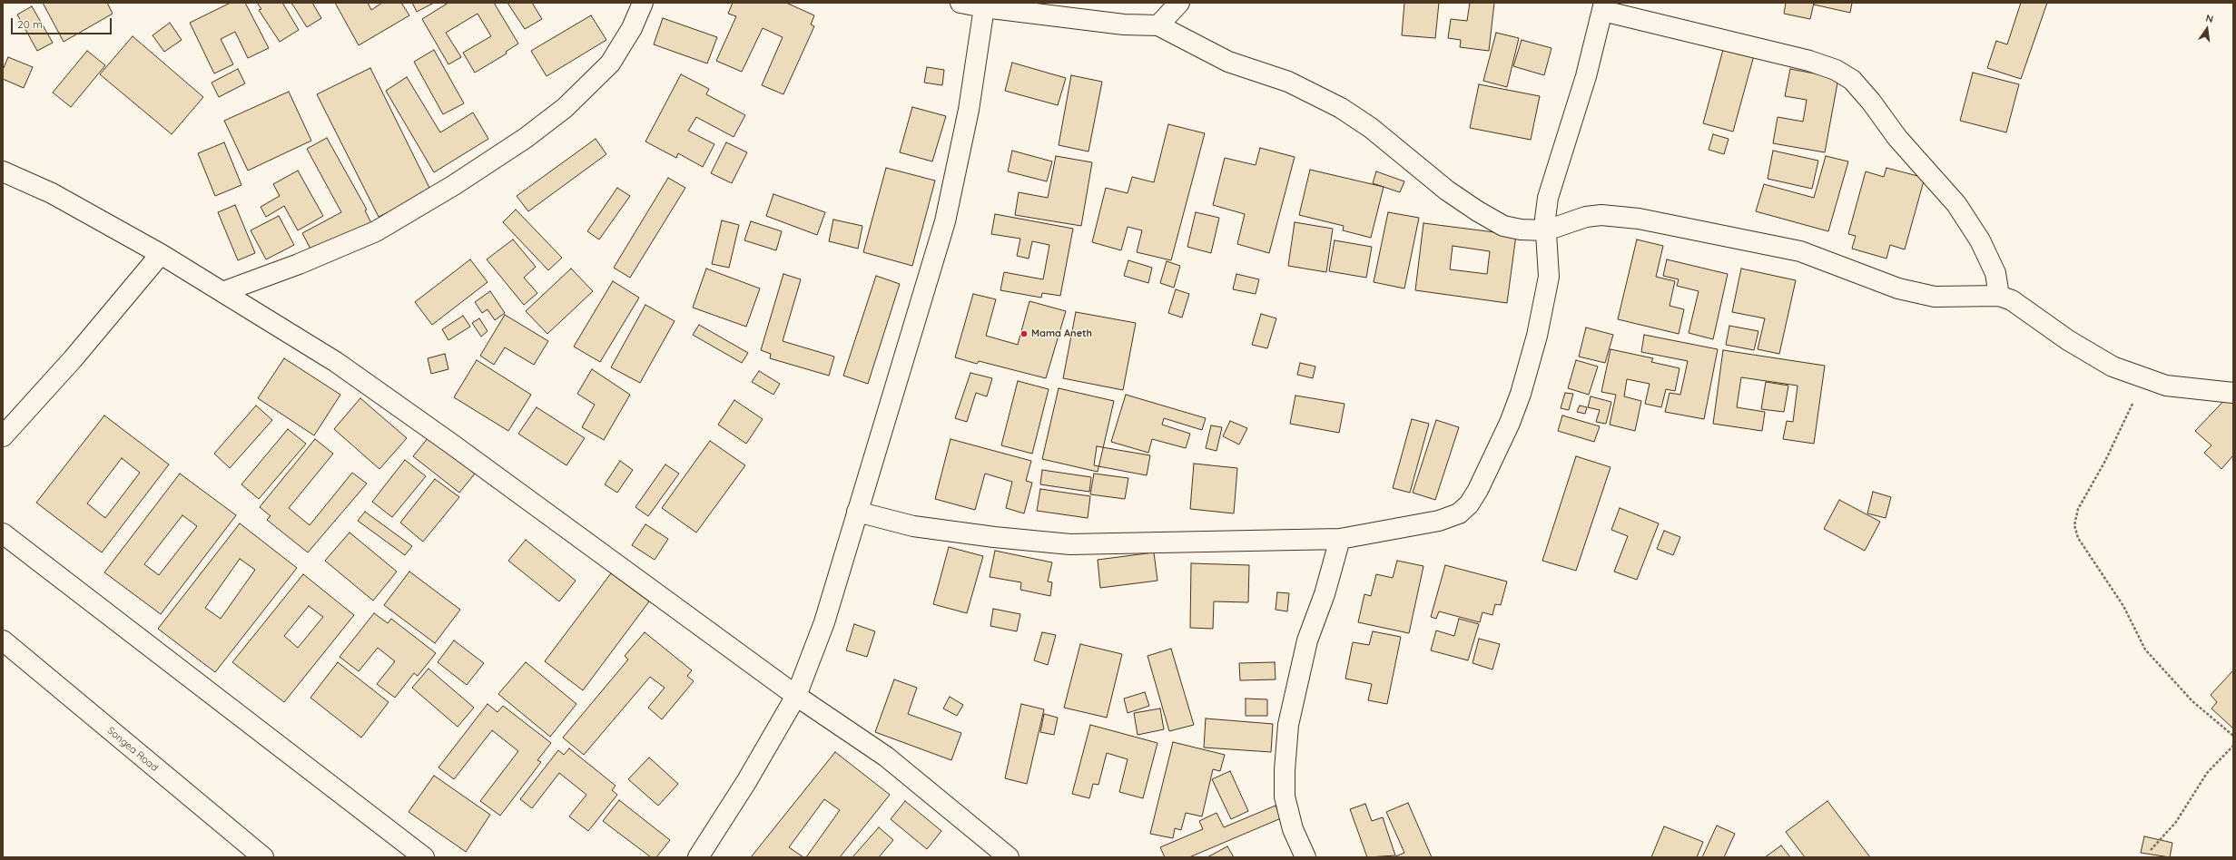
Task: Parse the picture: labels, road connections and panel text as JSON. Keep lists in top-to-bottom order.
{
  "streets": {
    "main road": ["Songea Road"]
  },
  "places": ["Mama Aneth"],
  "scale_bar": "20 m",
  "north": "top"
}
